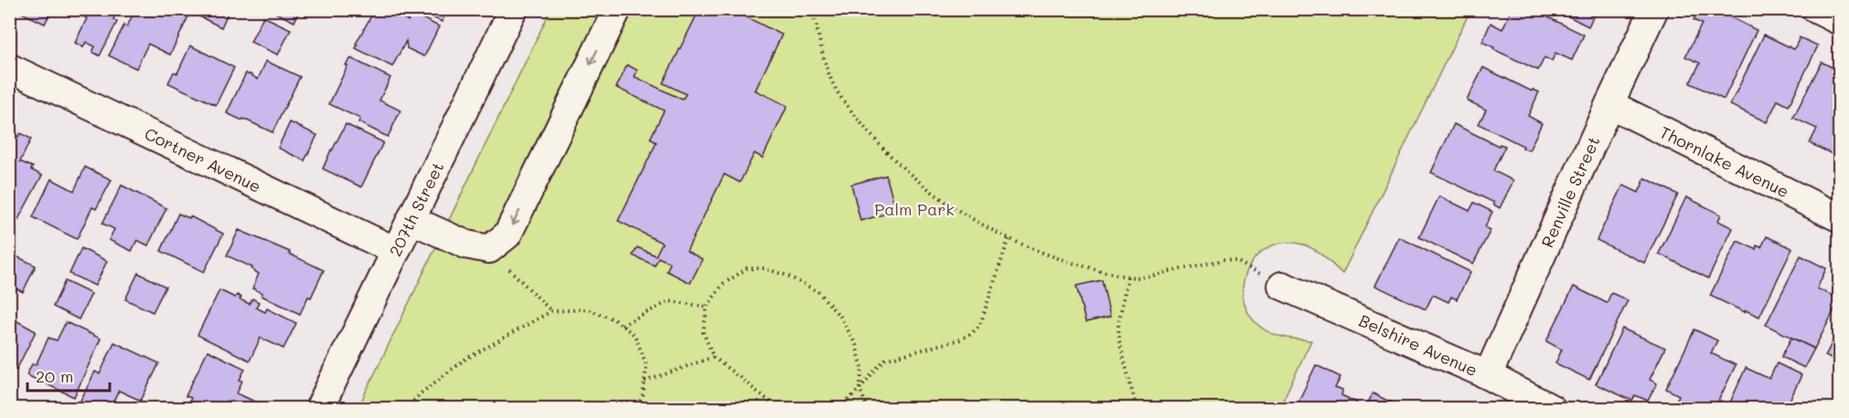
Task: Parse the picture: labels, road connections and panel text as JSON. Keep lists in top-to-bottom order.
{
  "streets": {
    "street": [
      "Cortner Avenue",
      "Thornlake Avenue",
      "Renville Street",
      "207th Street",
      "Belshire Avenue"
    ]
  },
  "crossings": [
    ["Cortner Avenue", "207th Street"],
    ["Thornlake Avenue", "Renville Street"],
    ["Renville Street", "Belshire Avenue"]
  ],
  "parks": ["Palm Park"],
  "scale_bar": "20 m"
}
